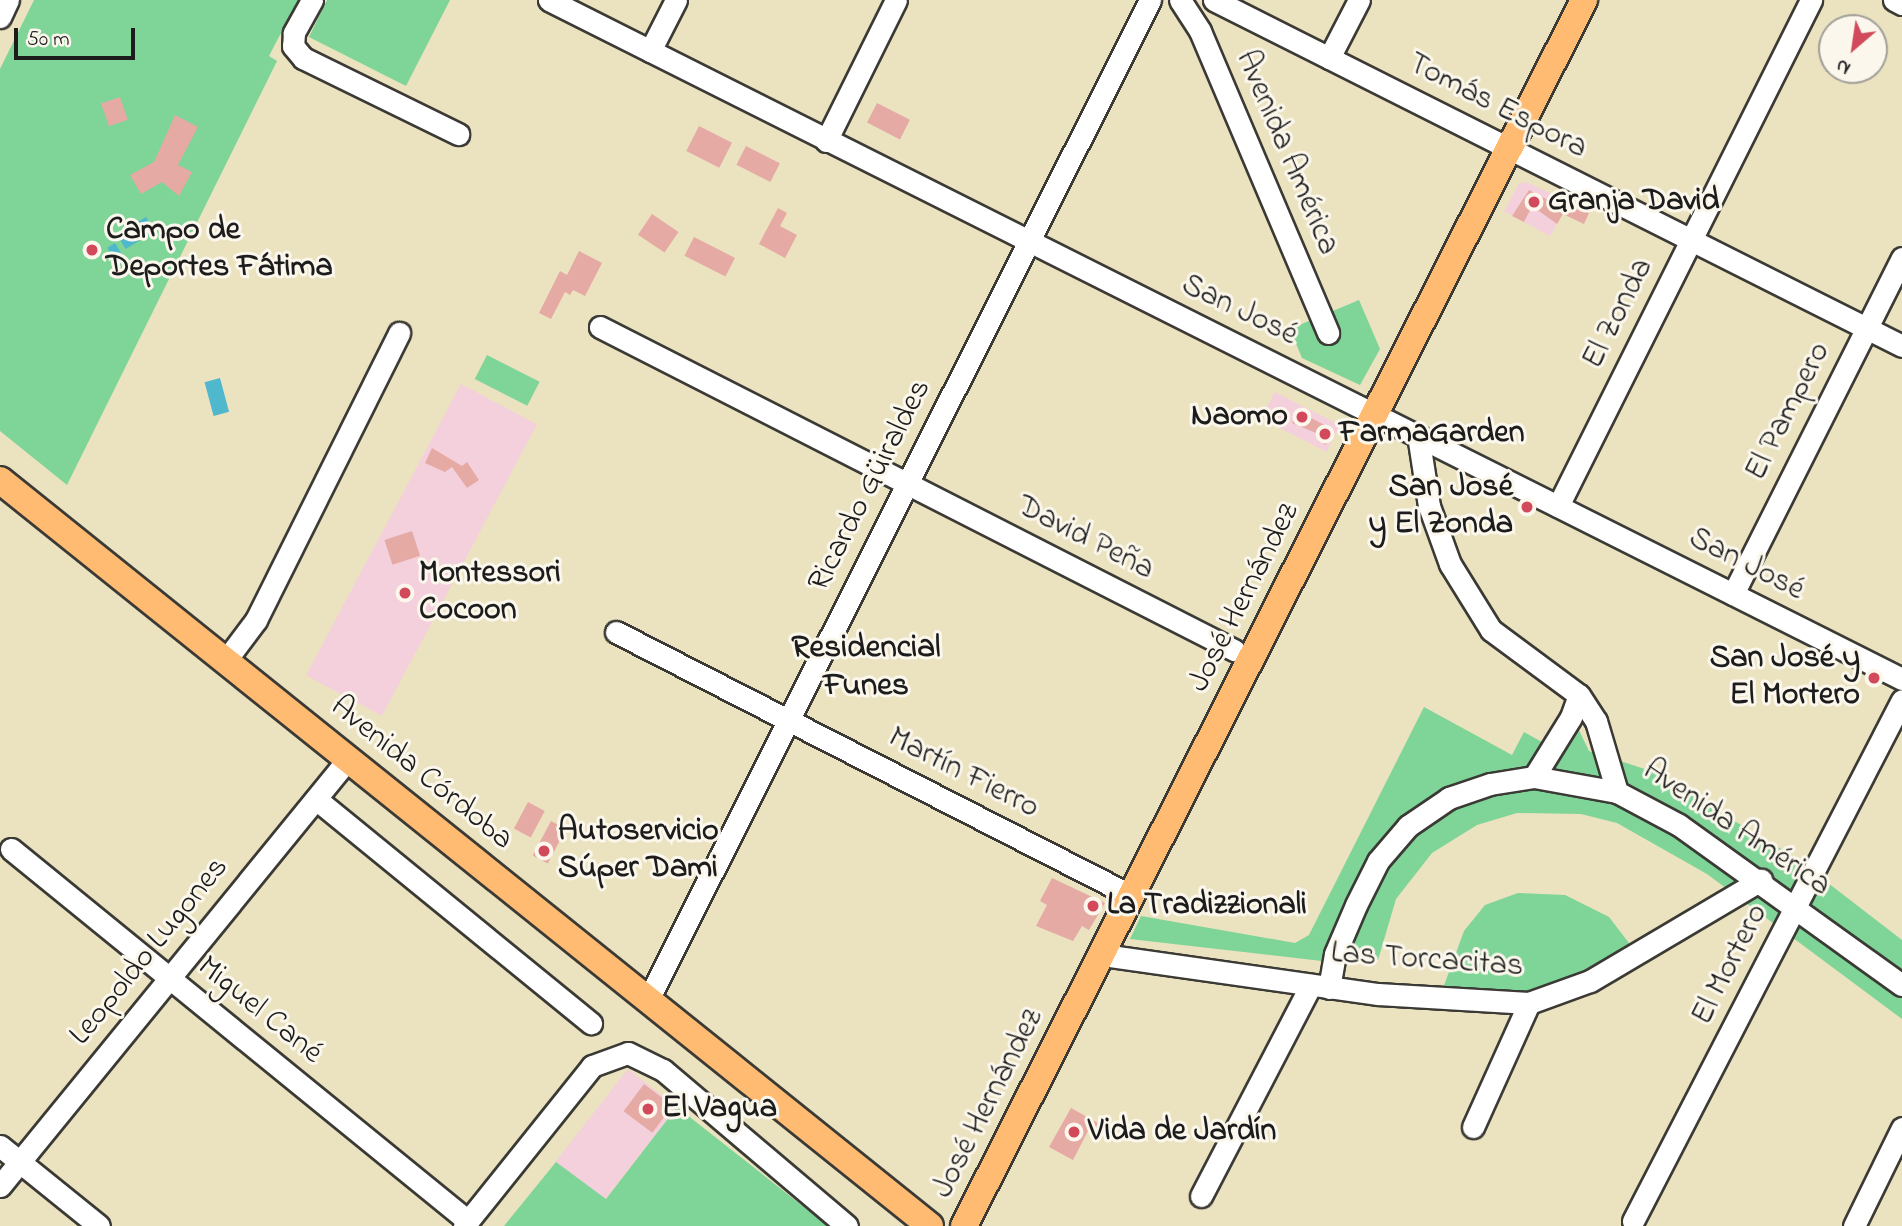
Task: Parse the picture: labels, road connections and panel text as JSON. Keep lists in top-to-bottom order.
{
  "streets": {
    "main road": ["José Hernández", "Avenida Córdoba"],
    "street": [
      "Tomás Espora",
      "Avenida América",
      "San José",
      "El Zonda",
      "El Pampero",
      "Ricardo Güiraldes",
      "David Peña",
      "Martín Fierro",
      "Leopoldo Lugones",
      "Las Torcacitas",
      "El Mortero",
      "Miguel Cané"
    ]
  },
  "crossings": [
    ["Tomás Espora", "El Zonda"],
    ["Tomás Espora", "El Pampero"],
    ["Tomás Espora", "José Hernández"],
    ["Avenida América", "San José"],
    ["Avenida América", "Las Torcacitas"],
    ["Avenida América", "El Mortero"],
    ["San José", "El Zonda"],
    ["San José", "El Pampero"],
    ["San José", "Ricardo Güiraldes"],
    ["San José", "José Hernández"],
    ["Ricardo Güiraldes", "David Peña"],
    ["Ricardo Güiraldes", "Avenida Córdoba"],
    ["Ricardo Güiraldes", "Martín Fierro"],
    ["José Hernández", "Martín Fierro"],
    ["José Hernández", "Las Torcacitas"],
    ["Avenida Córdoba", "Leopoldo Lugones"],
    ["Leopoldo Lugones", "Miguel Cané"]
  ],
  "districts": ["Residencial Funes"],
  "places": [
    "Granja David",
    "Campo de Deportes Fátima",
    "Naomo",
    "FarmaGarden",
    "San José y El Zonda",
    "Montessori Cocoon",
    "San José y El Mortero",
    "Autoservicio Súper Dami",
    "La Tradizzionali",
    "El Vagua",
    "Vida de Jardín"
  ],
  "scale_bar": "50 m",
  "north": "bottom left"
}
